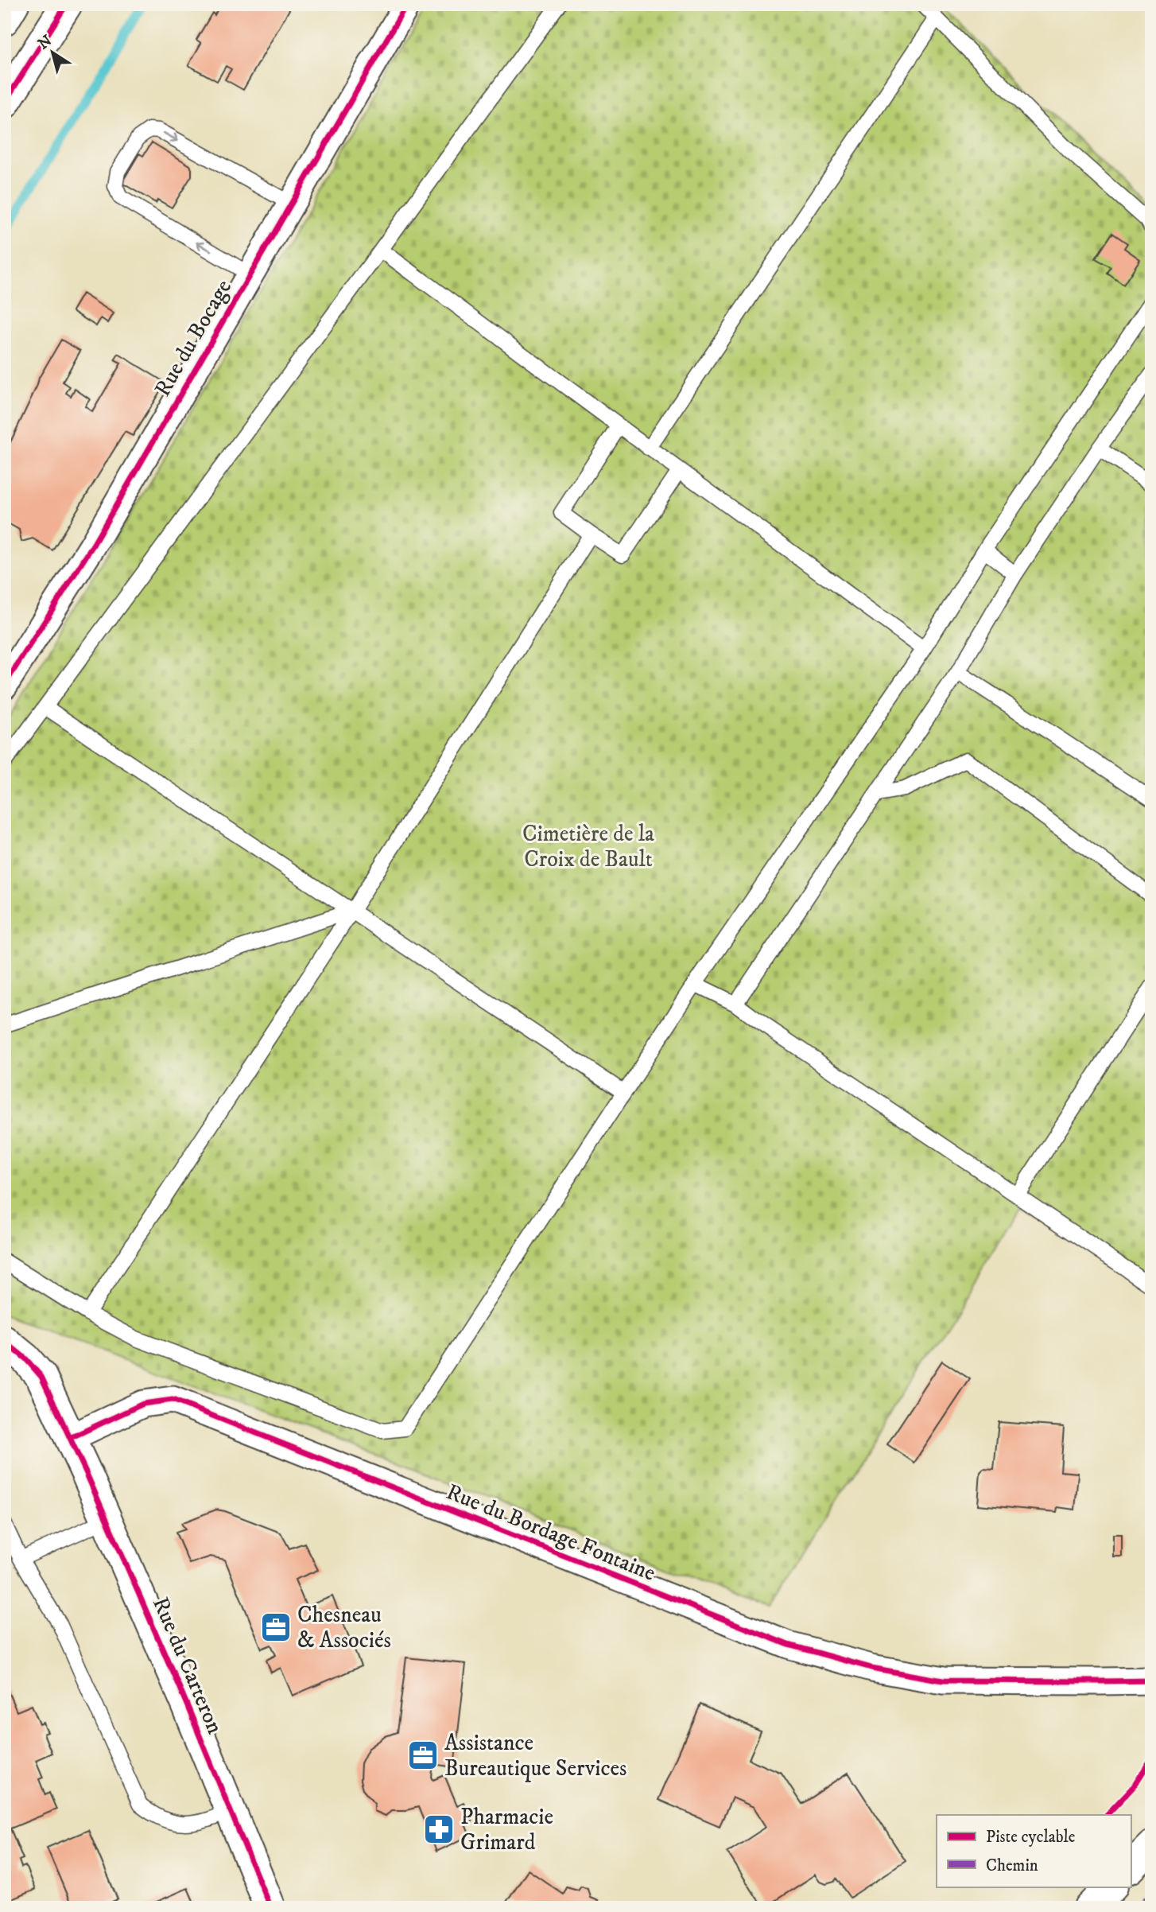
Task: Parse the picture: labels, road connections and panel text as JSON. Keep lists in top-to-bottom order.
{
  "streets": {
    "street": ["Rue du Bocage", "Rue du Bordage Fontaine", "Rue du Carteron"]
  },
  "crossings": [
    ["Rue du Bordage Fontaine", "Rue du Carteron"]
  ],
  "parks": ["Cimetière de la Croix de Bault"],
  "places": {
    "office": ["Chesneau & Associés", "Assistance Bureautique Services"],
    "pharmacy": ["Pharmacie Grimard"]
  },
  "legend": ["Piste cyclable", "Chemin"],
  "north": "top left"
}
